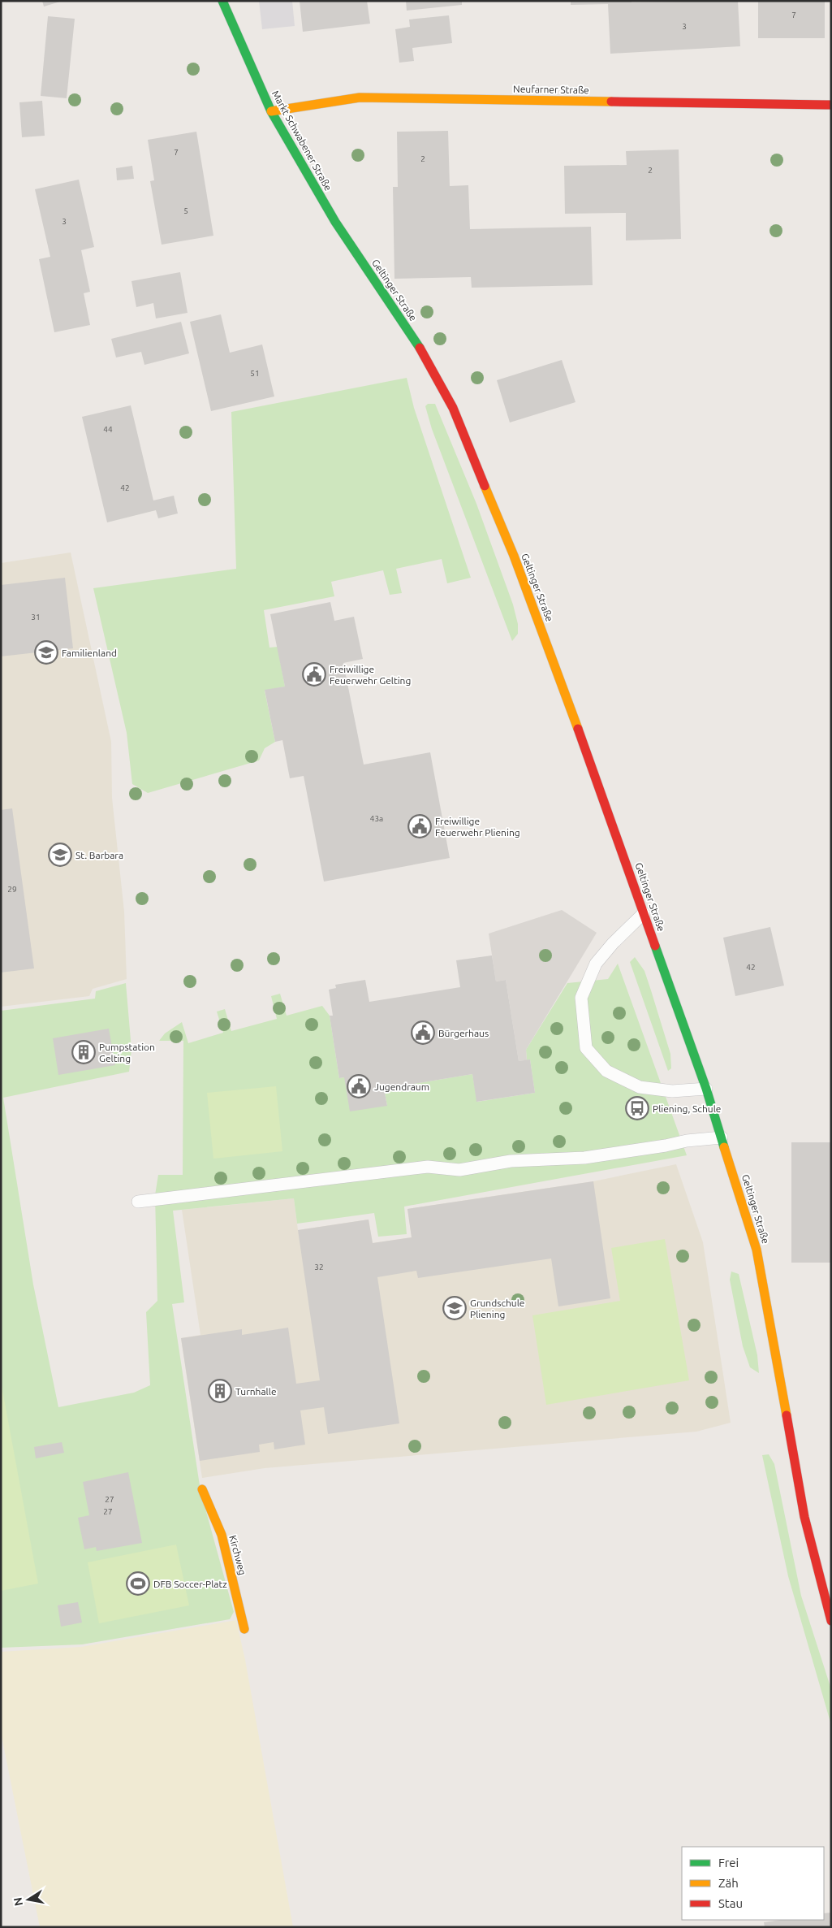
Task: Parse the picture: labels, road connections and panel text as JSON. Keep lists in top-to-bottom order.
{
  "streets": {
    "main road": [
      "Neufarner Straße",
      "Markt Schwabener Straße",
      "Geltinger Straße",
      "Kirchweg"
    ]
  },
  "crossings": [
    ["Neufarner Straße", "Markt Schwabener Straße"],
    ["Markt Schwabener Straße", "Geltinger Straße"]
  ],
  "places": {
    "school or university": ["Familienland", "St. Barbara", "Grundschule Pliening"],
    "public building": [
      "Freiwillige Feuerwehr Gelting",
      "Freiwillige Feuerwehr Pliening",
      "Bürgerhaus",
      "Jugendraum"
    ],
    "building": ["Pumpstation Gelting", "Turnhalle"],
    "bus stop": ["Pliening, Schule"],
    "sports": ["DFB Soccer-Platz"]
  },
  "house_numbers": [
    "7",
    "3",
    "7",
    "2",
    "2",
    "5",
    "3",
    "51",
    "44",
    "42",
    "31",
    "43a",
    "29",
    "42",
    "32",
    "27",
    "27"
  ],
  "legend": ["Frei", "Zäh", "Stau"],
  "north": "left"
}
